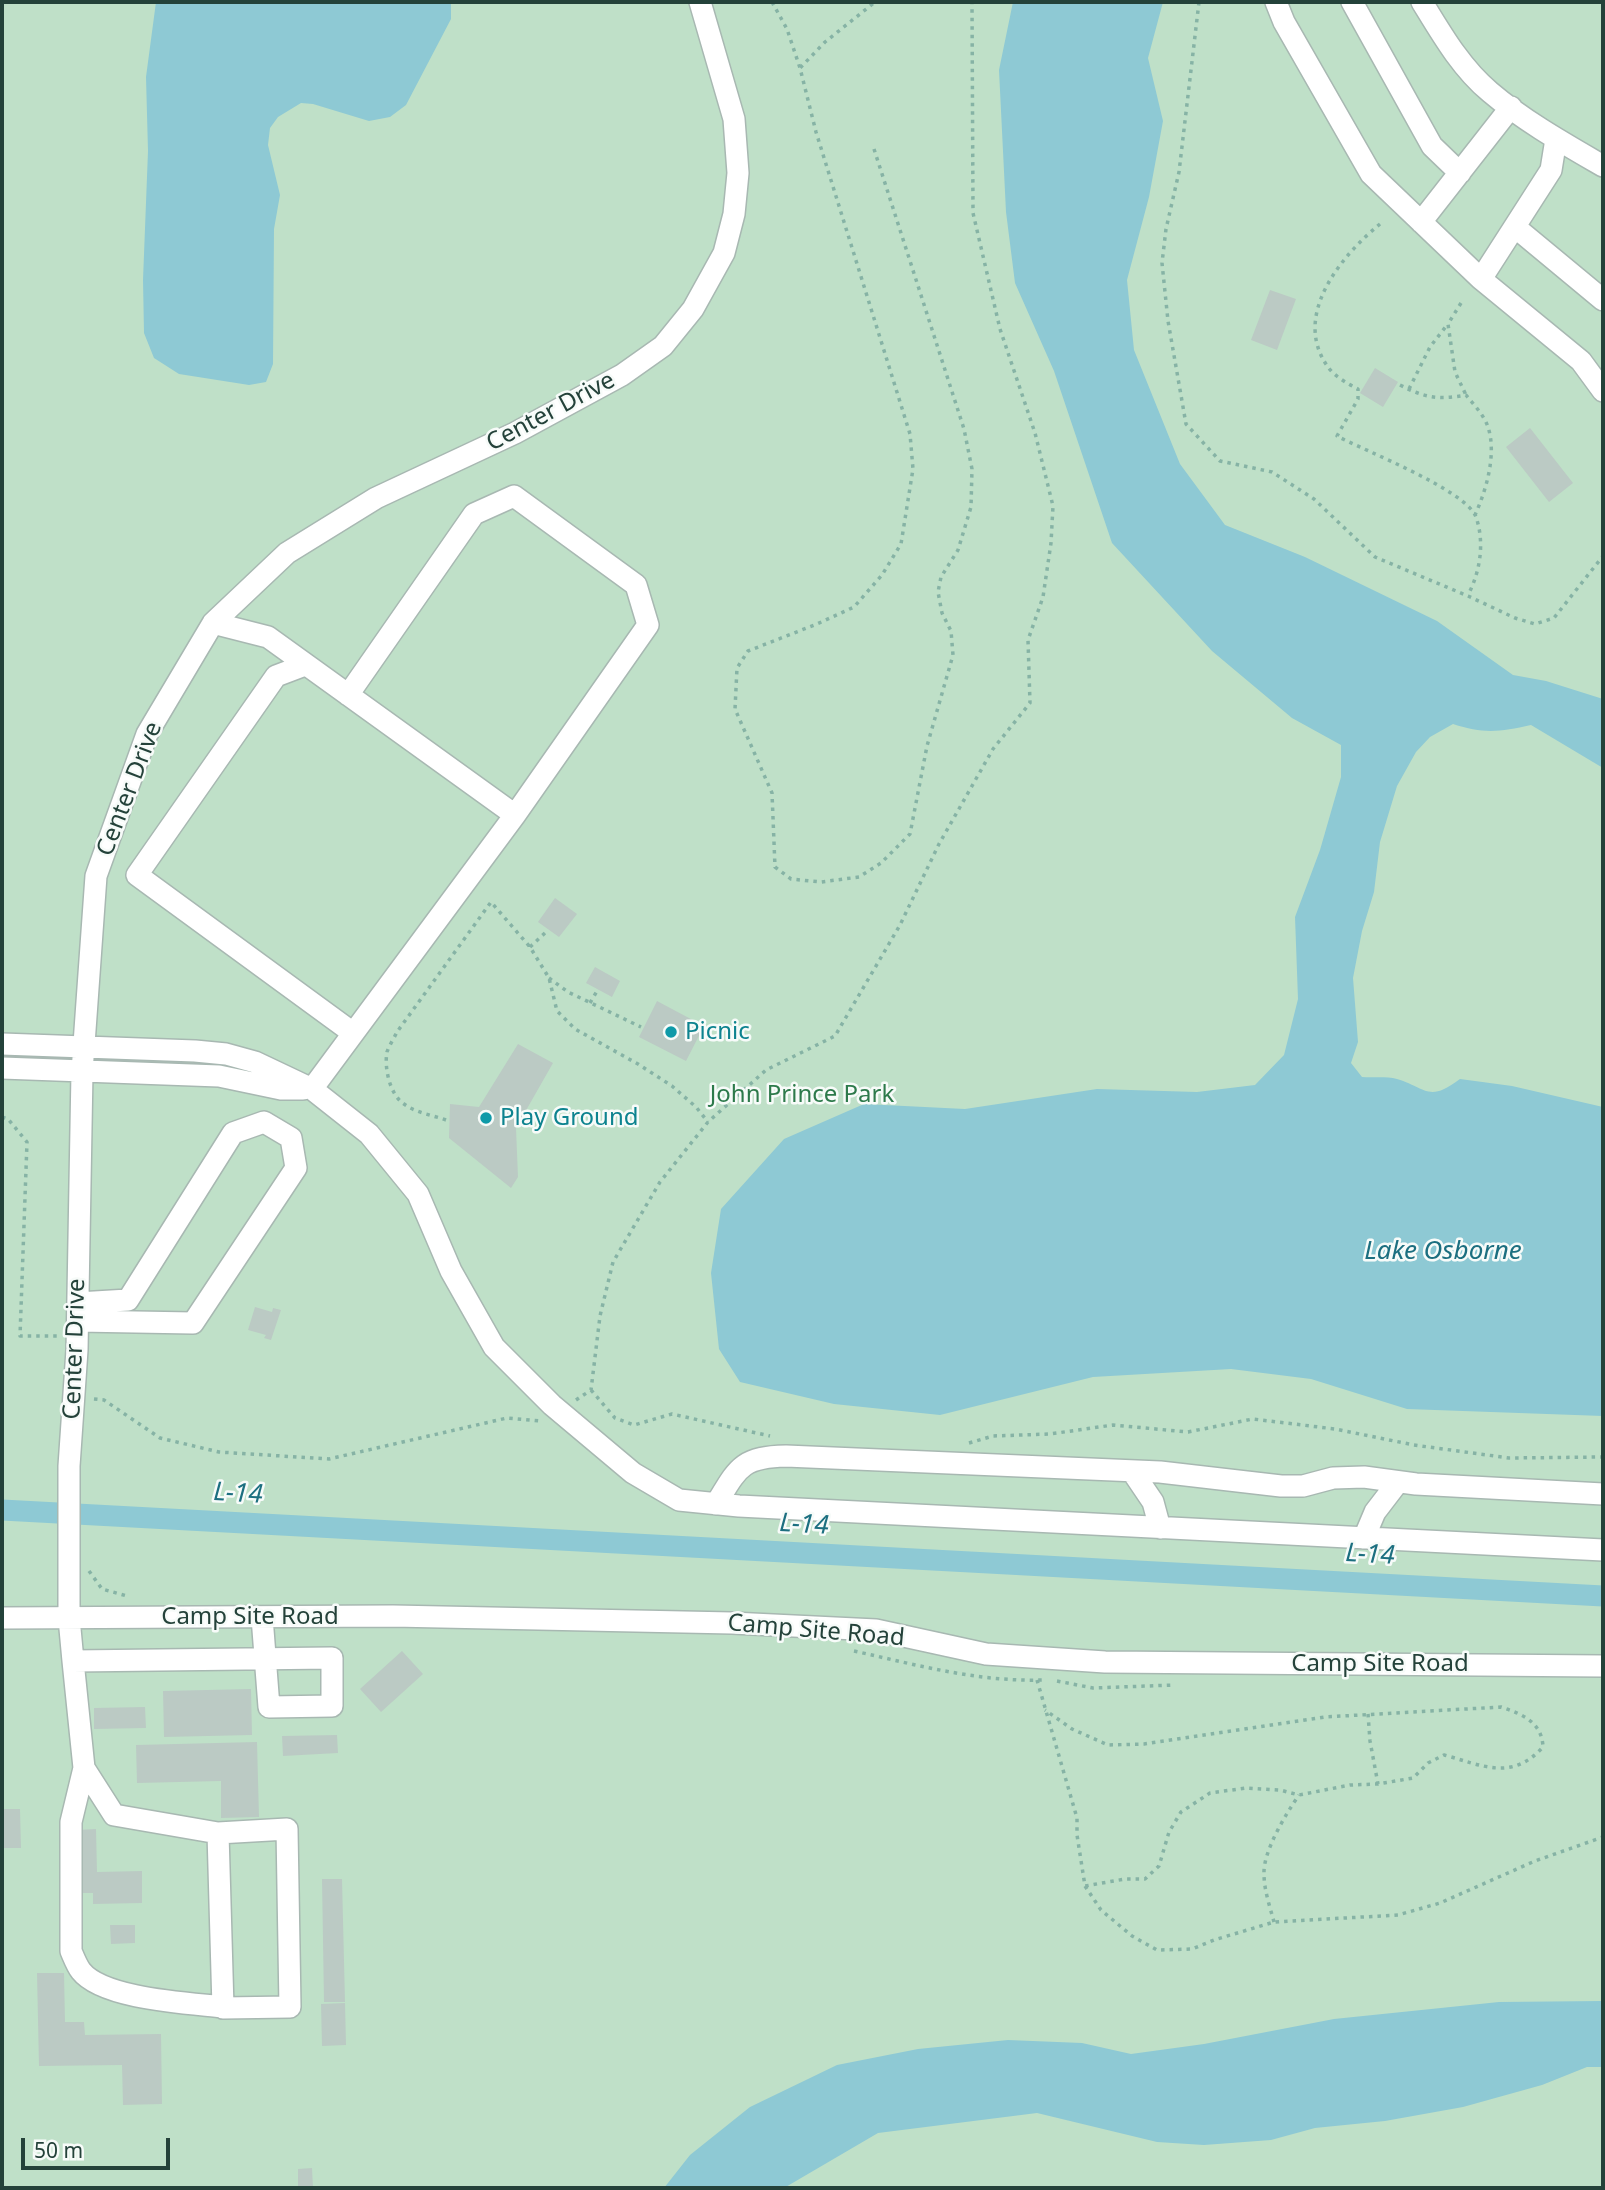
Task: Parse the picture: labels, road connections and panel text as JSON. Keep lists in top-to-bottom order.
{
  "streets": {
    "street": ["Center Drive", "Camp Site Road"]
  },
  "crossings": [
    ["Center Drive", "Camp Site Road"]
  ],
  "water": ["Lake Osborne", "L-14"],
  "parks": ["John Prince Park"],
  "places": ["Picnic", "Play Ground"],
  "scale_bar": "50 m"
}
